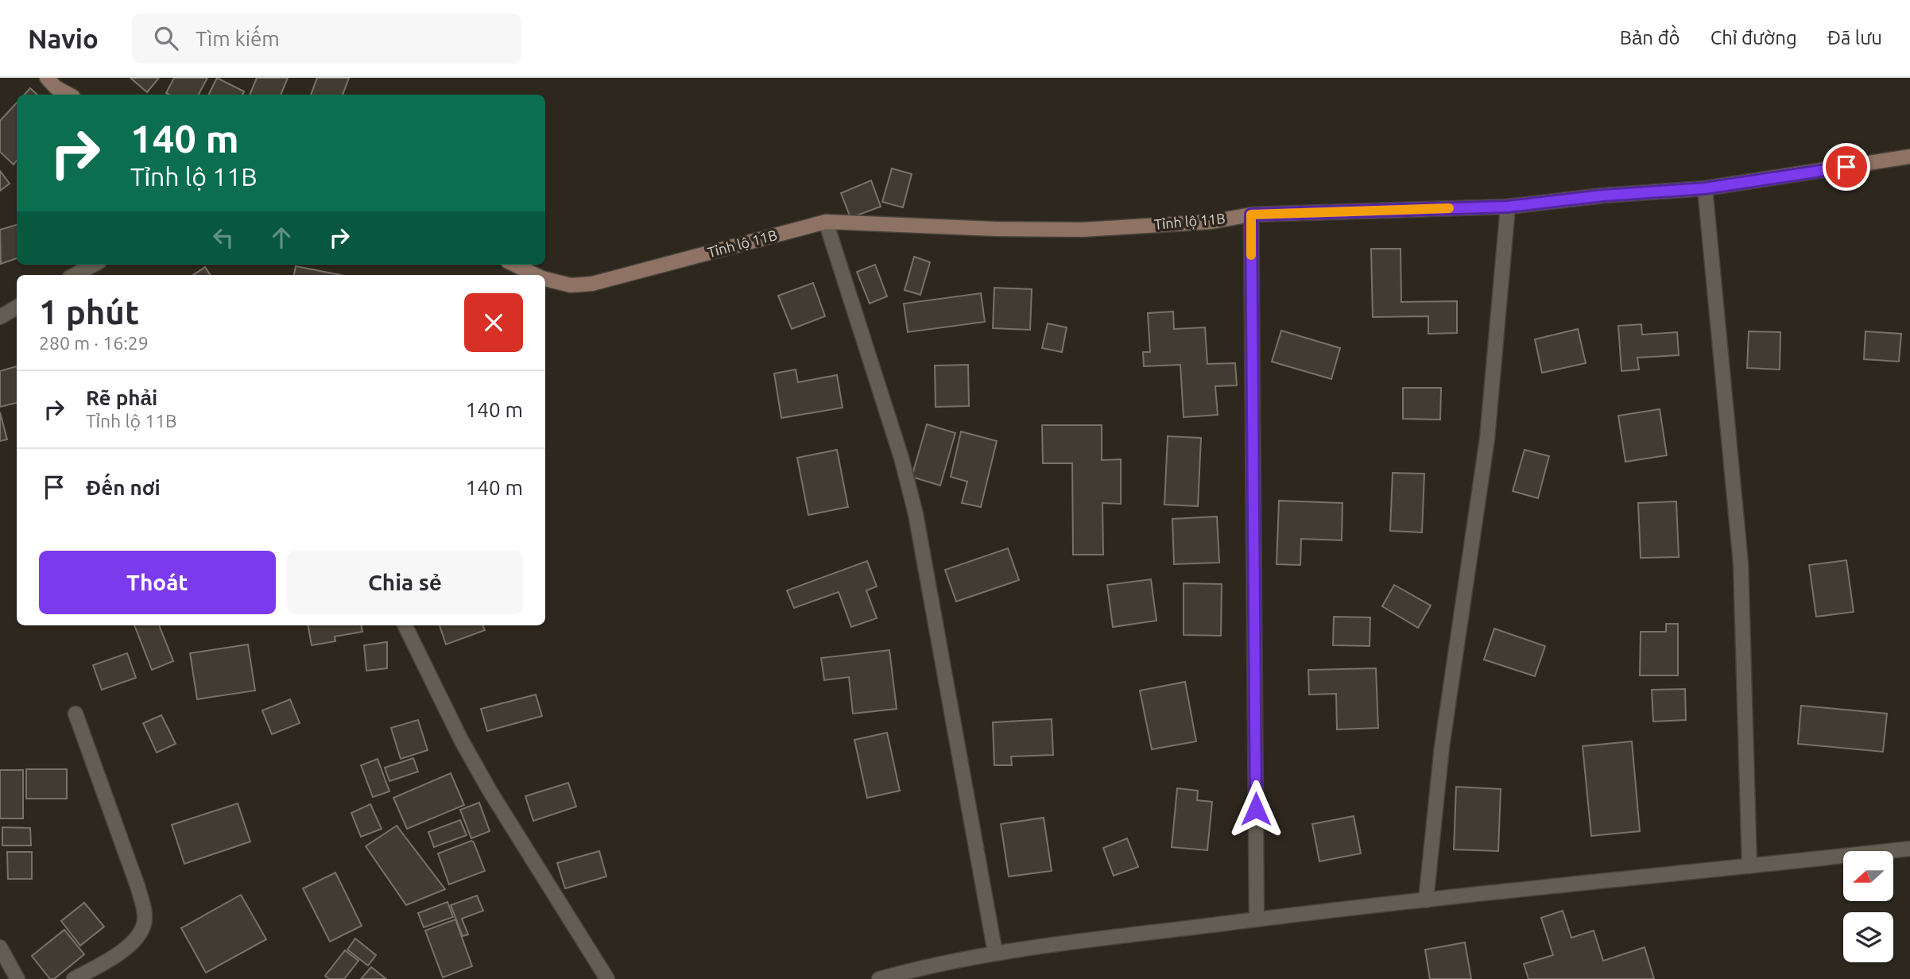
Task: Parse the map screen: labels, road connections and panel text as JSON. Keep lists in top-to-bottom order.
{
  "streets": {
    "main road": ["Tỉnh lộ 11B"]
  },
  "north": "left",
  "page": {
    "header": "Navio",
    "search": "Tìm kiếm",
    "nav": ["Bản đồ", "Chỉ đường", "Đã lưu"],
    "turn": ["140 m", "Tỉnh lộ 11B"],
    "heading": ["1 phút", "280 m · 16:29"],
    "list": [
      {
        "name": "Rẽ phải",
        "note": "Tỉnh lộ 11B",
        "value": "140 m"
      },
      {
        "name": "Đến nơi",
        "value": "140 m"
      }
    ],
    "buttons": ["Thoát", "Chia sẻ"]
  }
}
